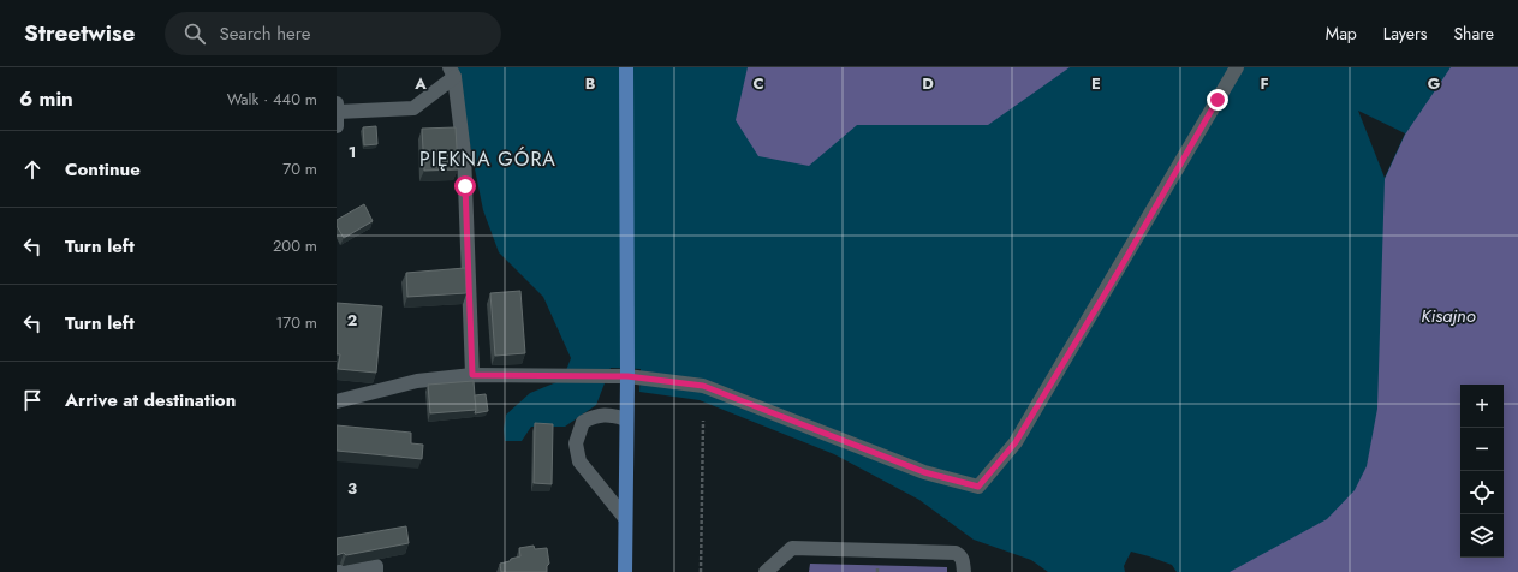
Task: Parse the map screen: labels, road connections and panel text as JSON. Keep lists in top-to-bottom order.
{
  "districts": ["PIĘKNA GÓRA"],
  "water": ["Kisajno"],
  "page": {
    "header": "Streetwise",
    "search": "Search here",
    "nav": ["Map", "Layers", "Share"],
    "heading": ["6 min", "Walk · 440 m"],
    "list": [
      ["Continue", "70 m"],
      ["Turn left", "200 m"],
      ["Turn left", "170 m"],
      "Arrive at destination"
    ],
    "map_buttons": ["+", "−"]
  },
  "grid": {
    "columns": [
      "A",
      "B",
      "C",
      "D",
      "E",
      "F",
      "G"
    ],
    "rows": ["1", "2", "3"]
  }
}
